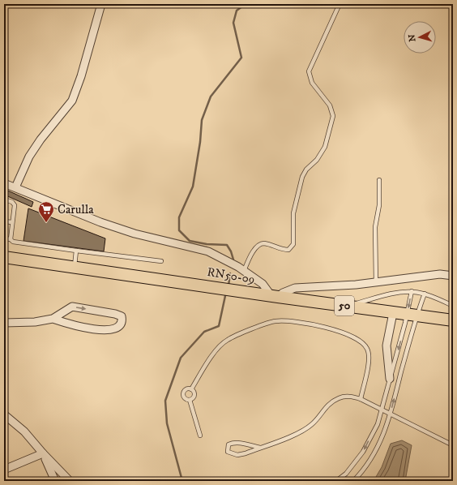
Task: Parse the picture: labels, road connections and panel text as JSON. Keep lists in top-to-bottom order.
{
  "streets": {
    "main road": ["RN50-09", "50"]
  },
  "places": {
    "supermarket": ["Carulla"]
  },
  "north": "left"
}
